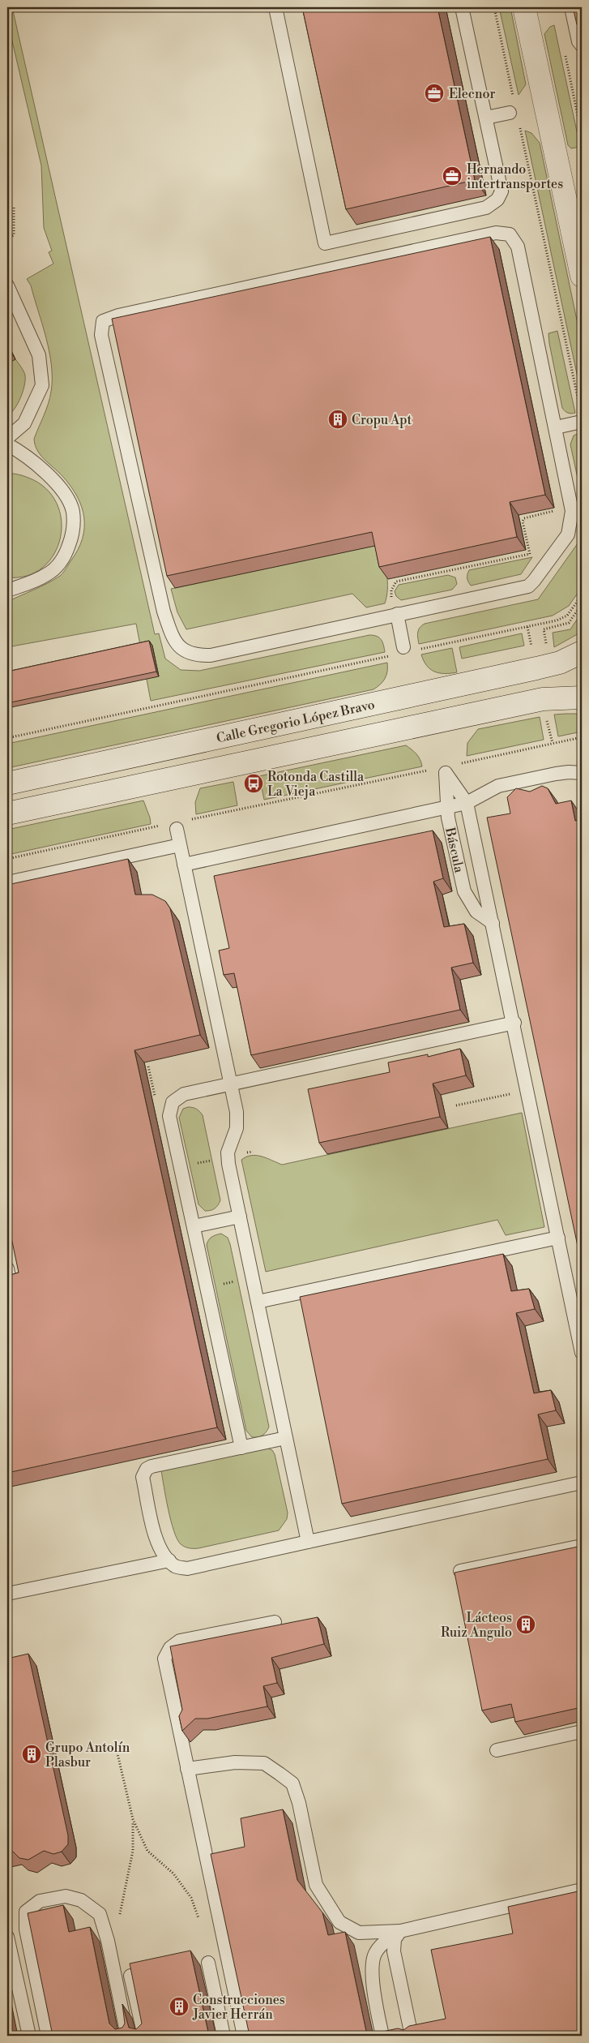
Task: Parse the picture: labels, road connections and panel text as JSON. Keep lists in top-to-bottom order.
{
  "streets": {
    "main road": ["Calle Gregorio López Bravo"],
    "lane": ["Báscula"]
  },
  "places": {
    "office": ["Elecnor", "Hernando intertransportes"],
    "building": [
      "Cropu Apt",
      "Lácteos Ruiz Angulo",
      "Grupo Antolín Plasbur",
      "Construcciones Javier Herrán"
    ],
    "bus stop": ["Rotonda Castilla La Vieja"]
  }
}
